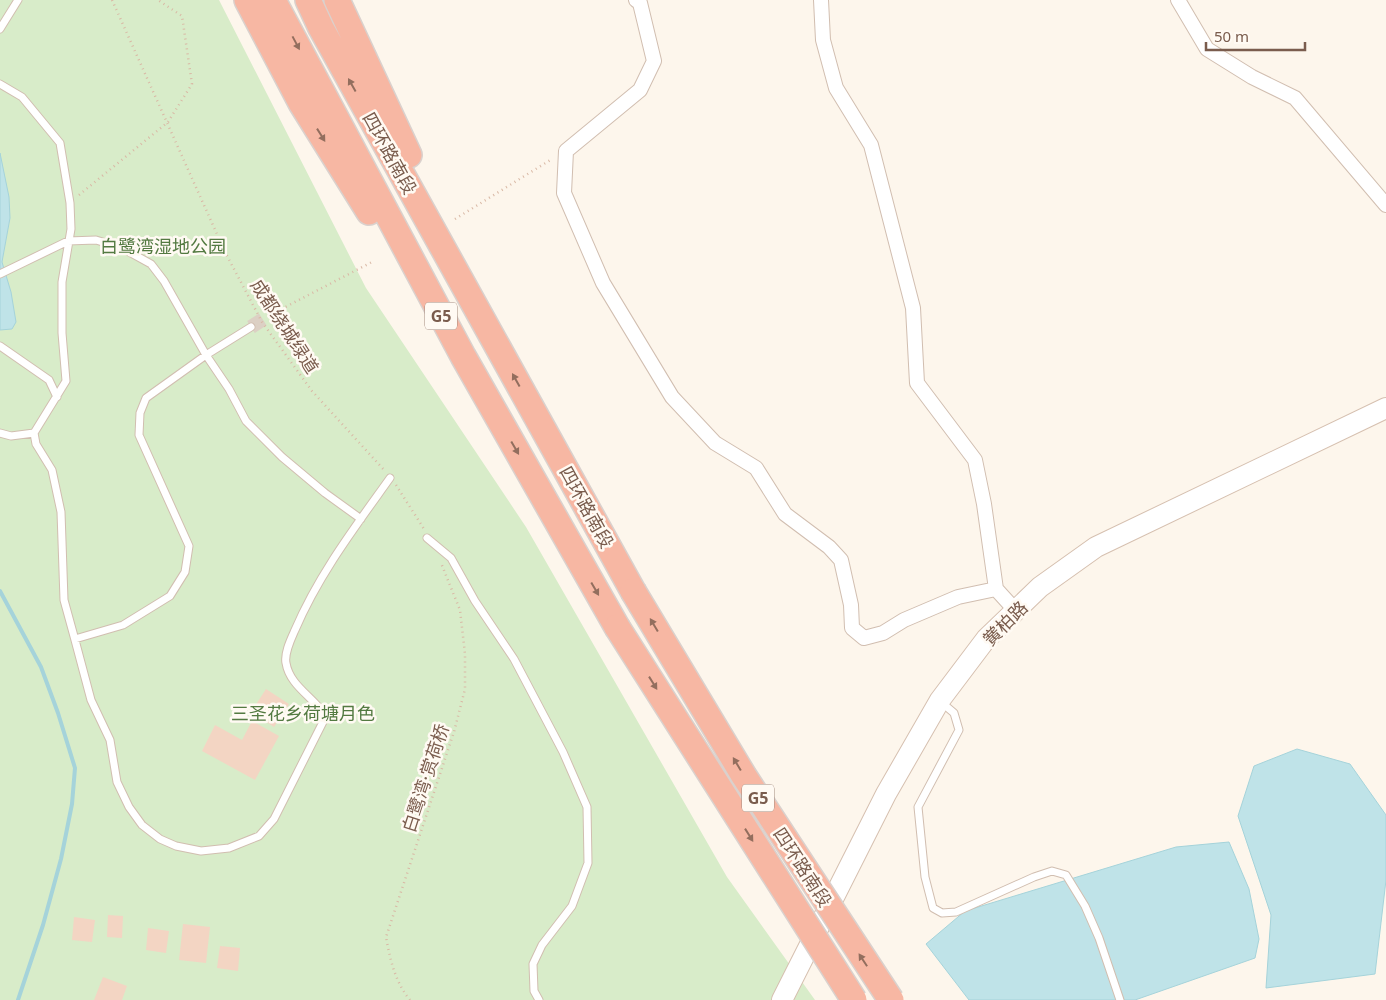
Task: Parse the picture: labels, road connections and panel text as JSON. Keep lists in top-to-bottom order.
{
  "streets": {
    "highway": ["四环路南段", "G5"],
    "street": ["黉柏路"],
    "path": ["成都绕城绿道", "白鹭湾·赏荷桥"]
  },
  "crossings": [
    ["成都绕城绿道", "白鹭湾·赏荷桥"]
  ],
  "parks": ["白鹭湾湿地公园", "三圣花乡荷塘月色"],
  "scale_bar": "50 m"
}
